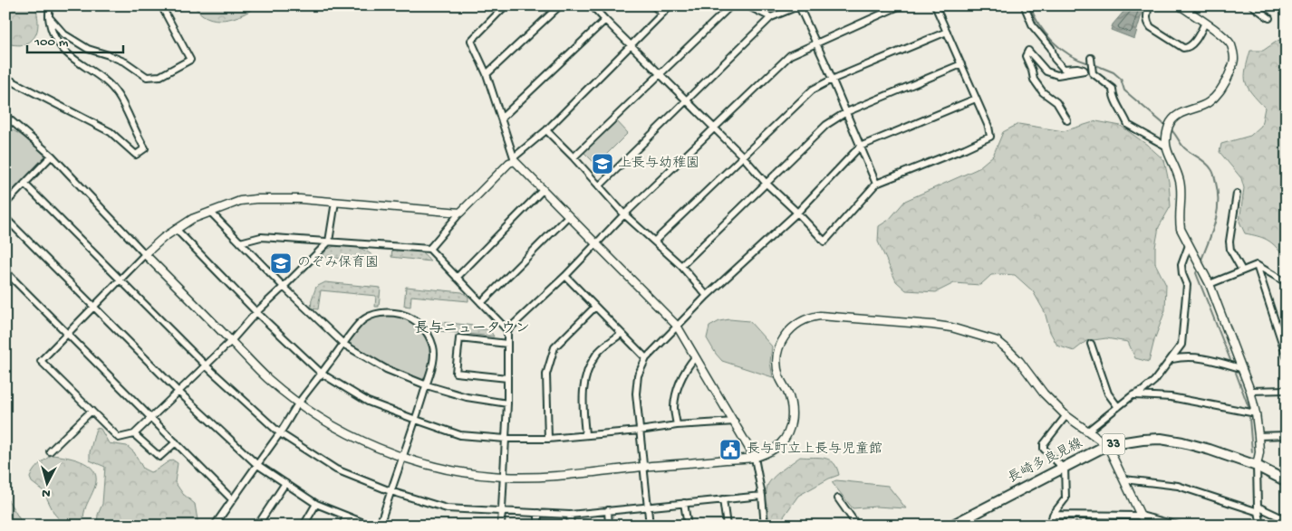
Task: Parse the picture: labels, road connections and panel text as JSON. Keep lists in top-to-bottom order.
{
  "streets": {
    "main road": ["33", "長崎多良見線"]
  },
  "districts": ["長与ニュータウン"],
  "places": {
    "school or university": ["上長与幼稚園", "のぞみ保育園"],
    "public building": ["長与町立上長与児童館"]
  },
  "scale_bar": "100 m",
  "north": "bottom"
}
